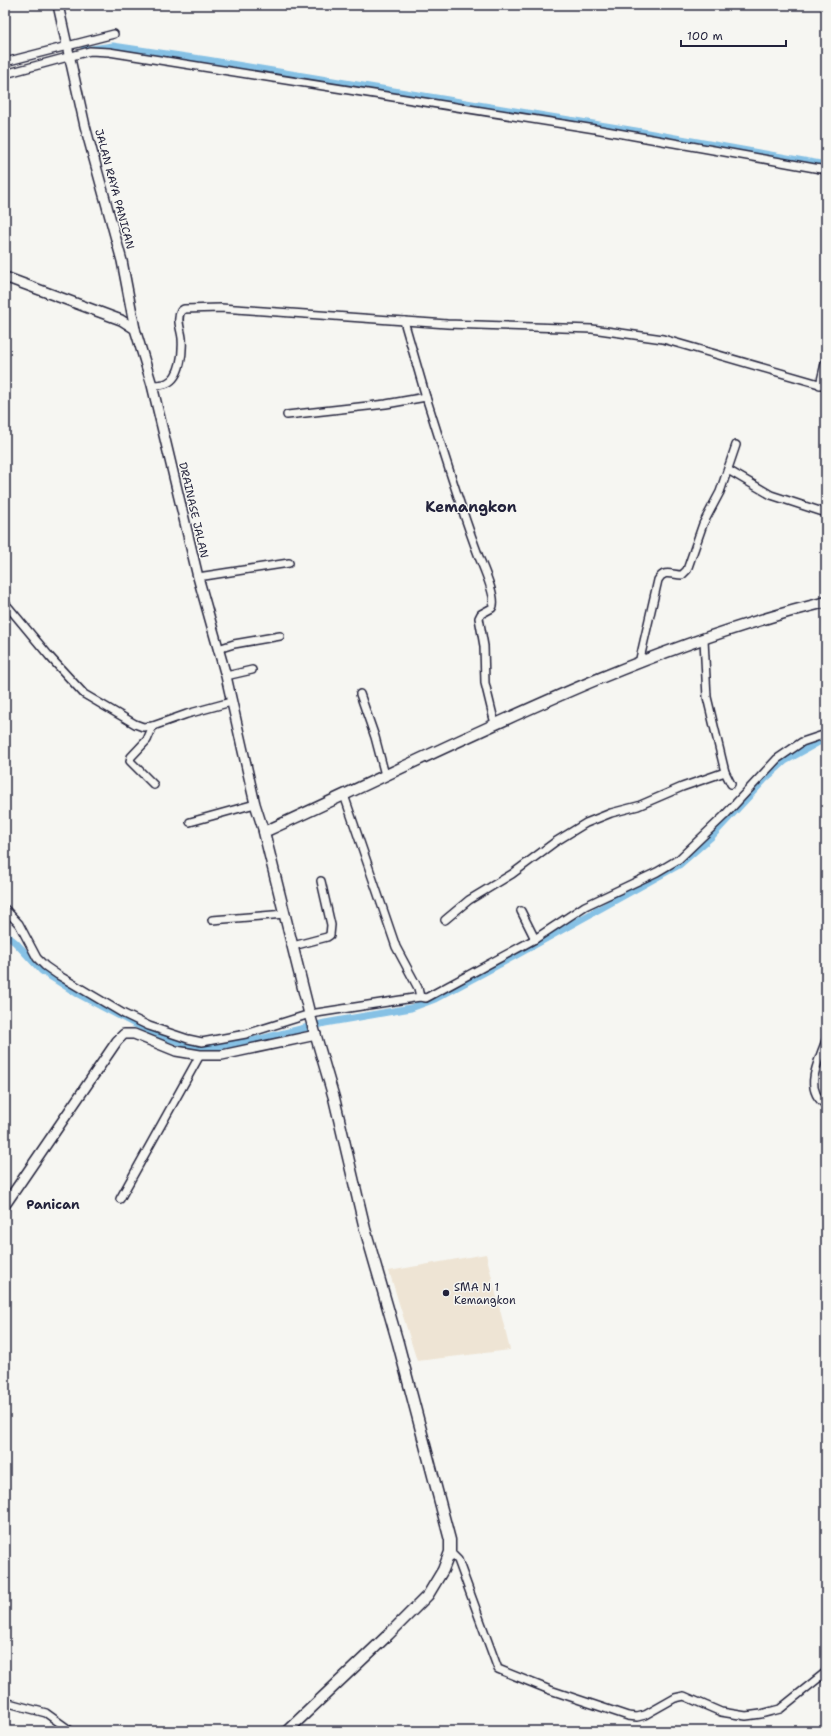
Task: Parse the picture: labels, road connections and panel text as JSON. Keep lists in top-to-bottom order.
{
  "streets": {
    "street": ["JALAN RAYA PANICAN", "DRAINASE JALAN"]
  },
  "crossings": [
    ["JALAN RAYA PANICAN", "DRAINASE JALAN"]
  ],
  "districts": ["Kemangkon", "Panican"],
  "places": ["SMA N 1 Kemangkon"],
  "scale_bar": "100 m"
}
